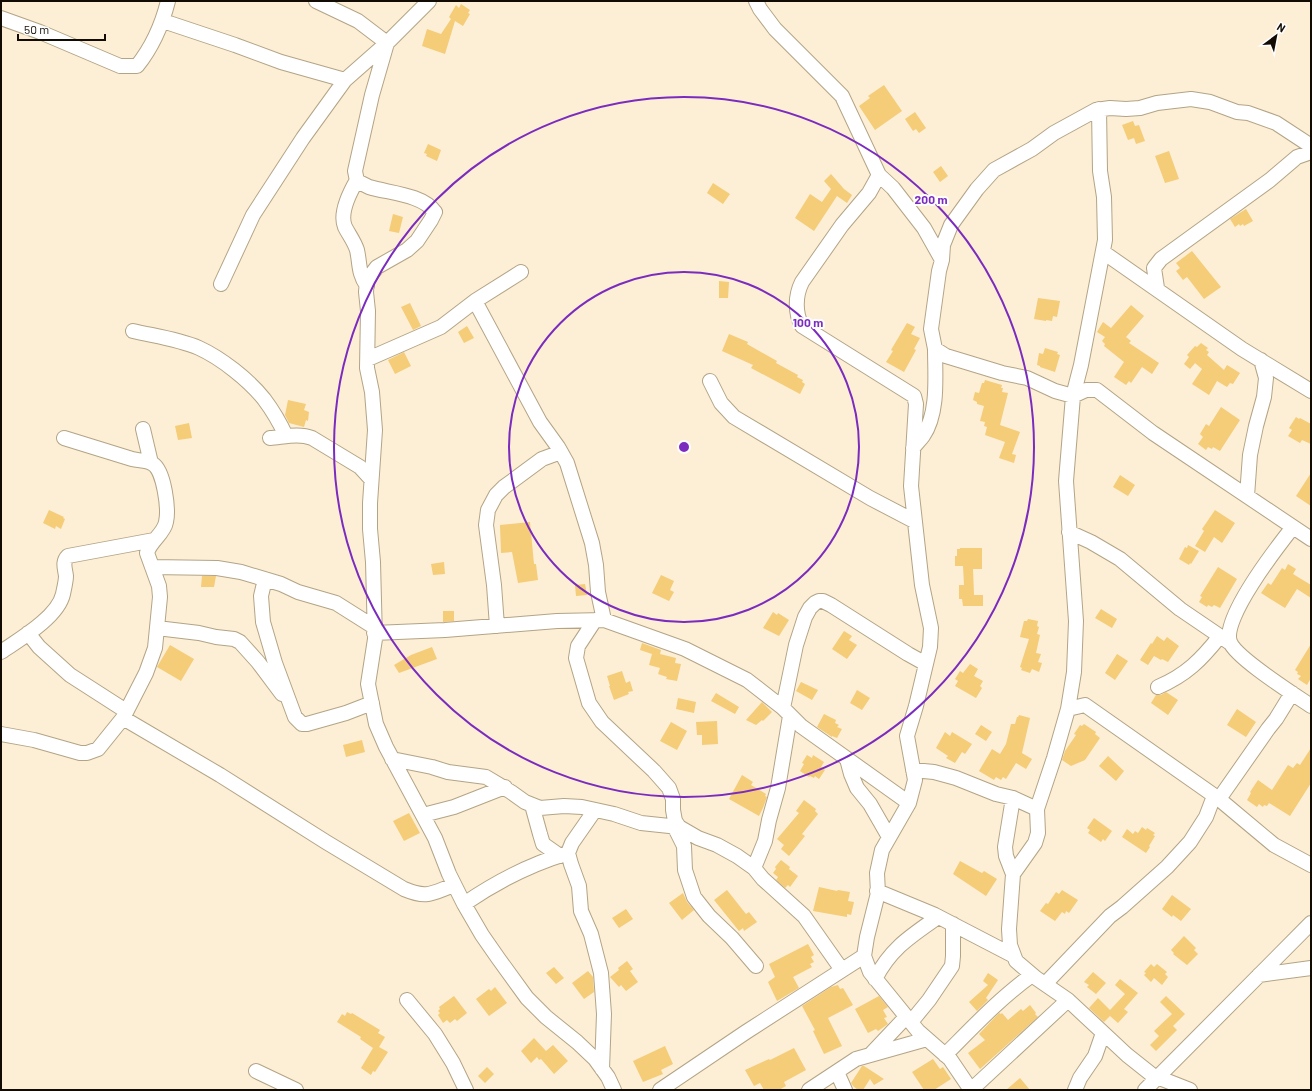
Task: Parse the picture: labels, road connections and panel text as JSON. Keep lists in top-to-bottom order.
{
  "scale_bar": "50 m",
  "north": "top right",
  "rings": ["200 m", "100 m"]
}
